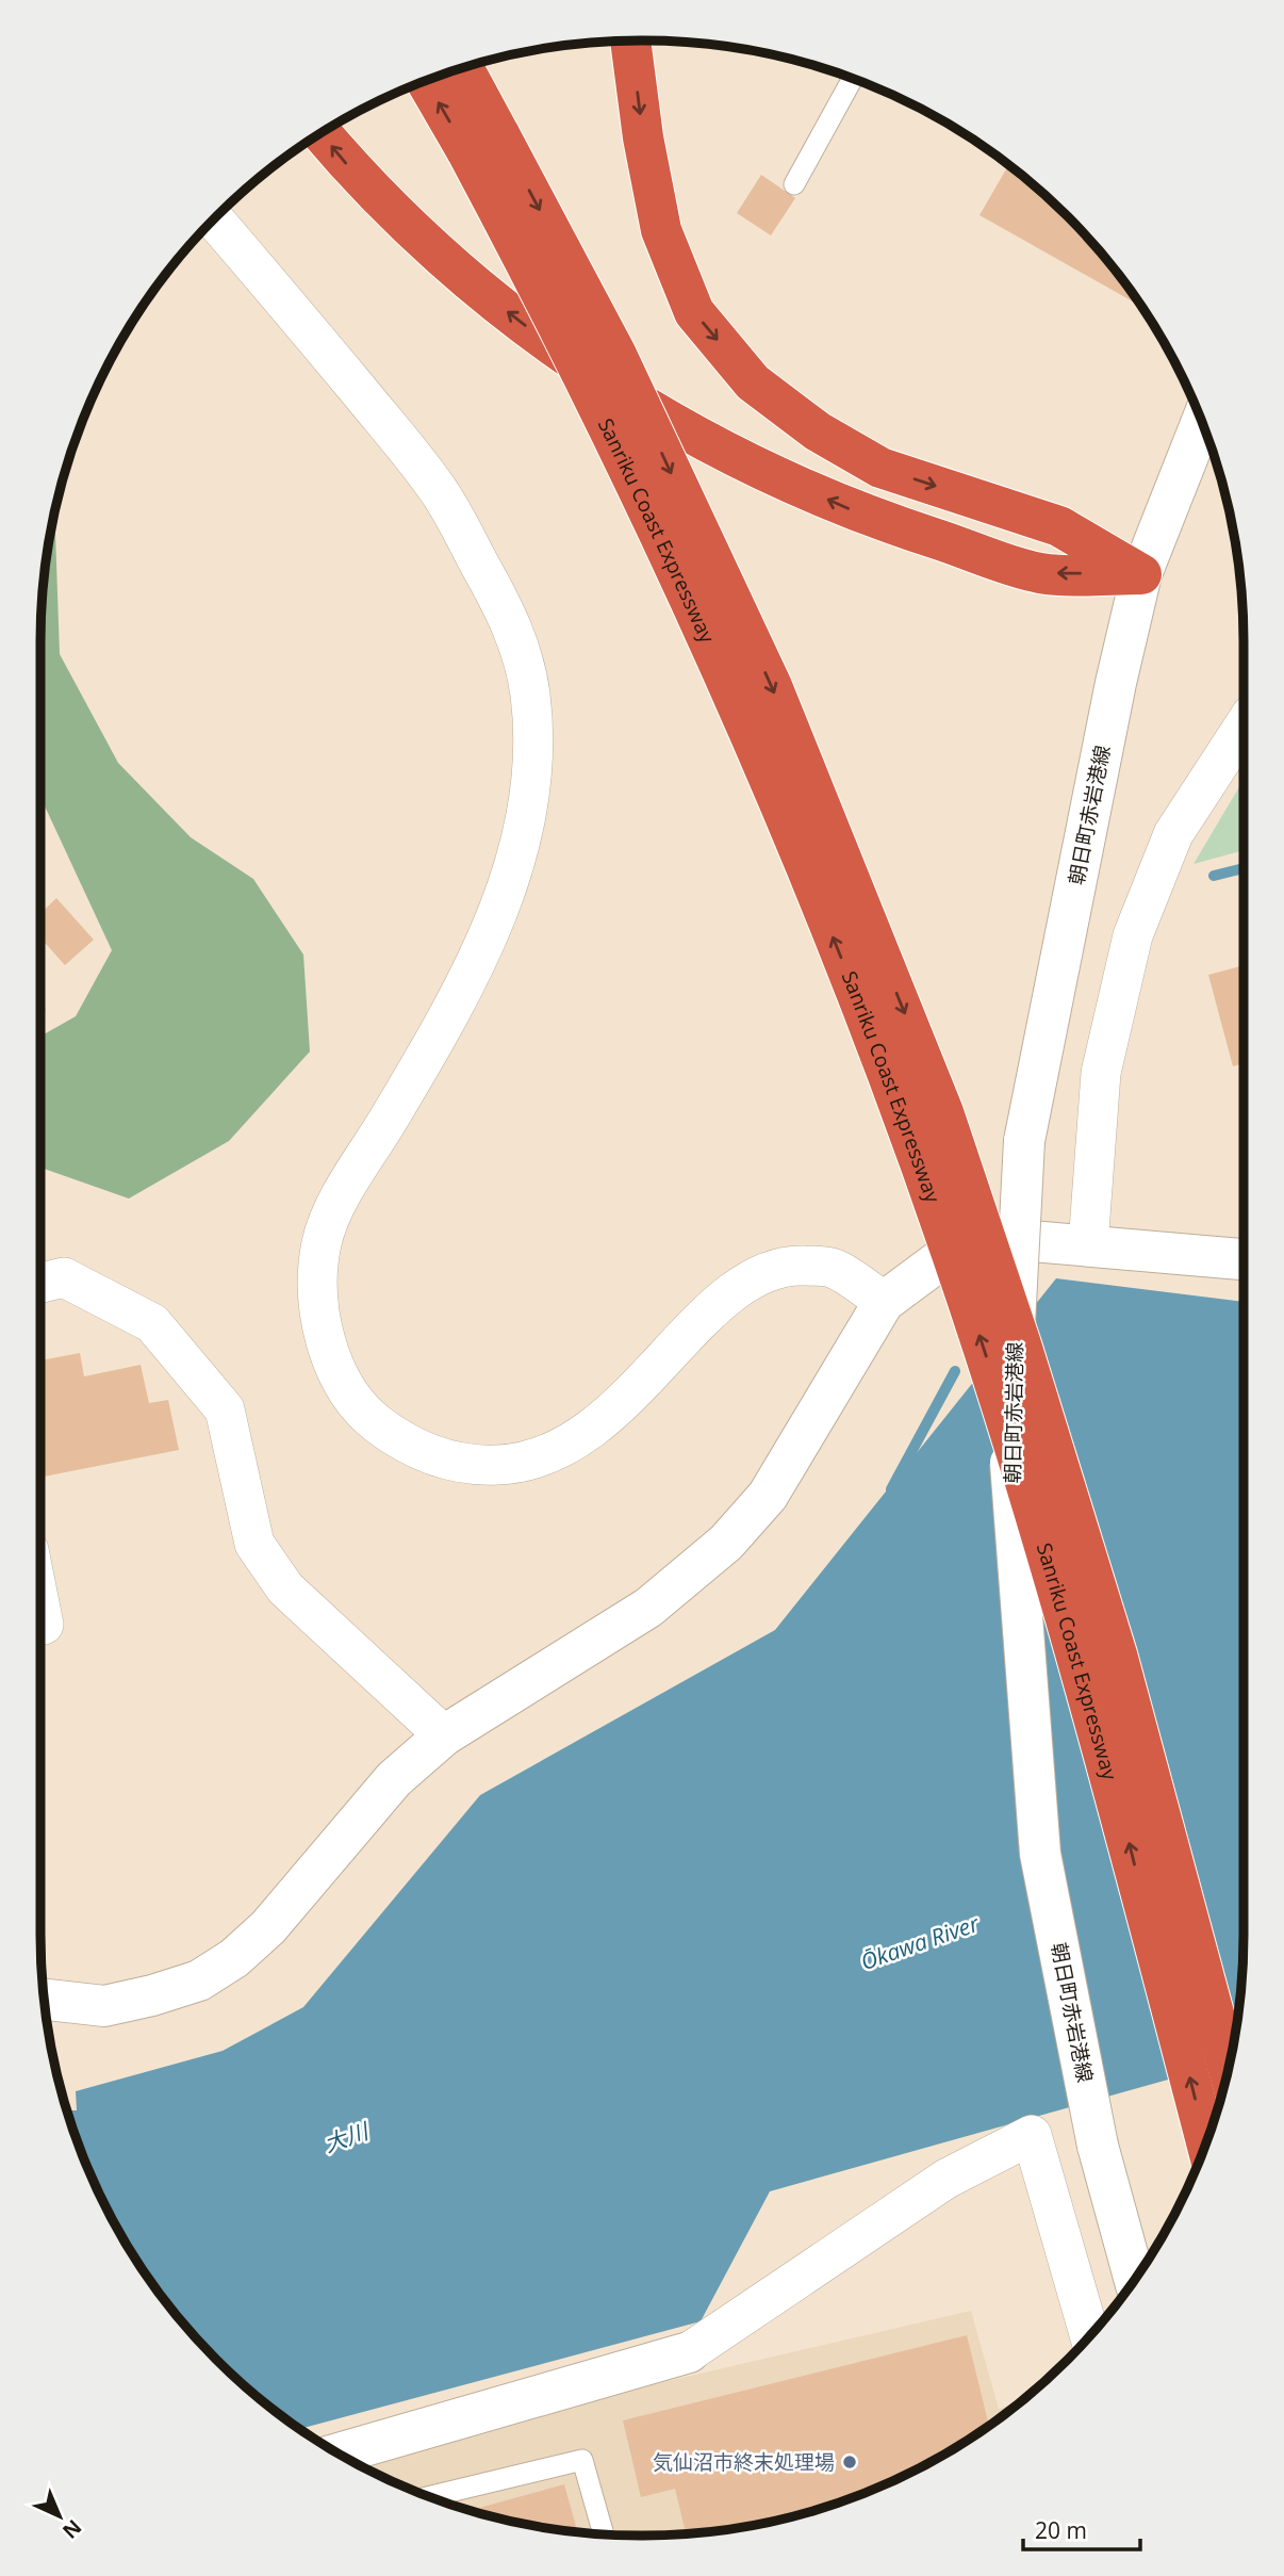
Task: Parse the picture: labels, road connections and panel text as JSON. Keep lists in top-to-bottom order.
{
  "streets": {
    "highway": ["Sanriku Coast Expressway"],
    "street": ["朝日町赤岩港線"]
  },
  "water": ["Ōkawa River", "大川"],
  "places": ["気仙沼市終末処理場"],
  "scale_bar": "20 m",
  "north": "bottom right"
}
